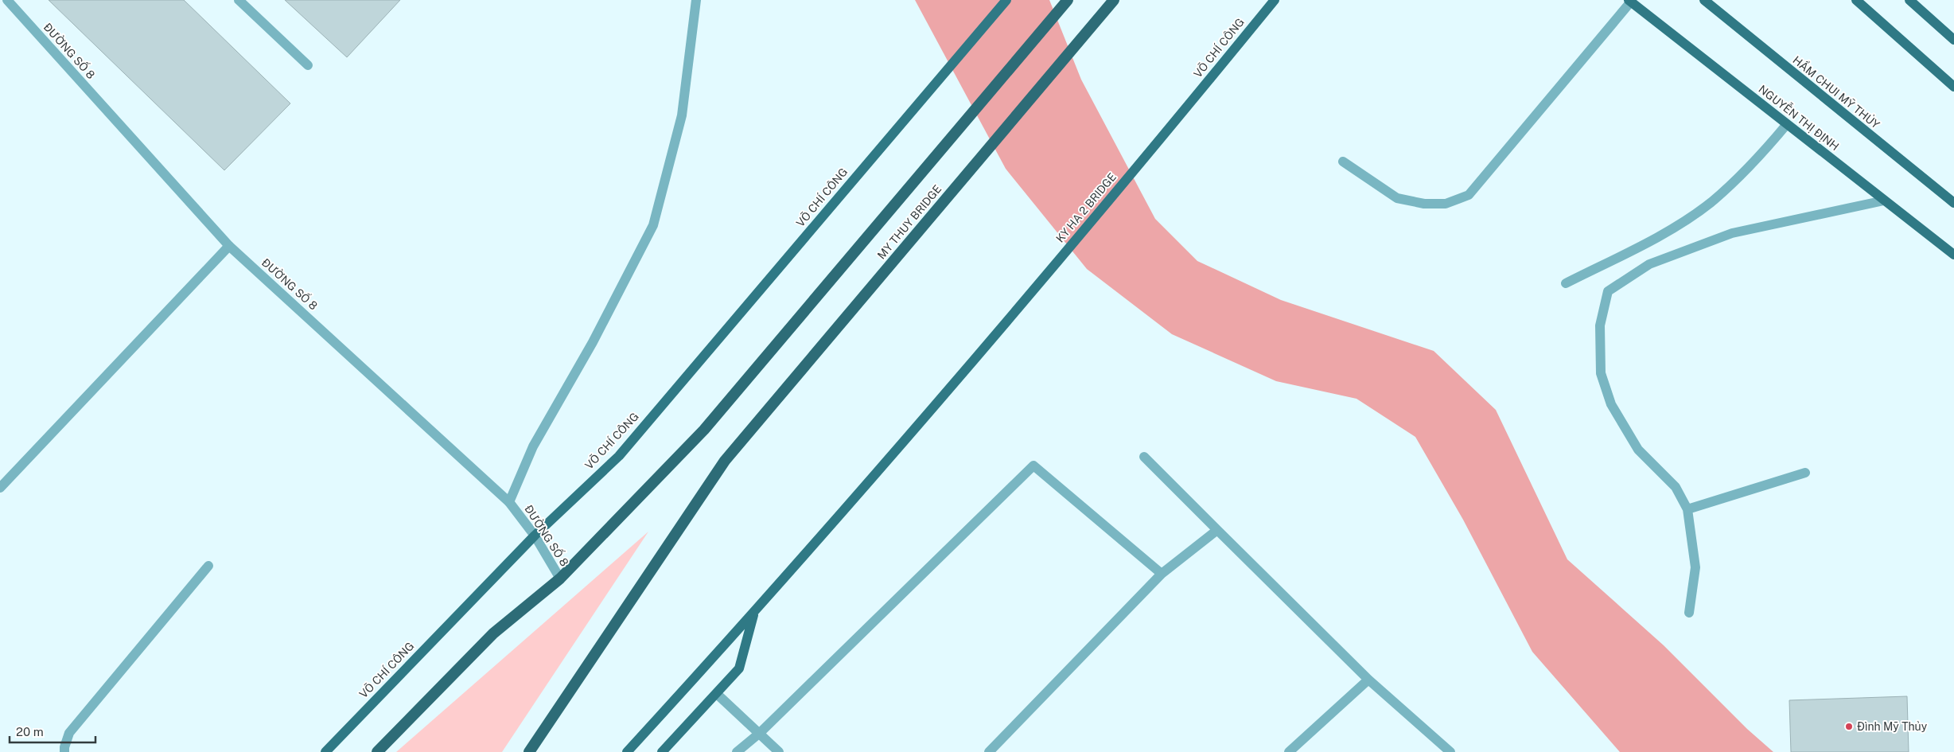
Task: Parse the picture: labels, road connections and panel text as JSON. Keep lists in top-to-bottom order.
{
  "streets": {
    "highway": ["MY THUY BRIDGE"],
    "main road": [
      "VÕ CHÍ CÔNG",
      "HẦM CHUI MỸ THỦY",
      "NGUYỄN THỊ ĐỊNH",
      "KY HA 2 BRIDGE"
    ],
    "street": ["ĐƯỜNG SỐ 8"]
  },
  "crossings": [
    ["VÕ CHÍ CÔNG", "ĐƯỜNG SỐ 8"],
    ["VÕ CHÍ CÔNG", "KY HA 2 BRIDGE"],
    ["ĐƯỜNG SỐ 8", "MY THUY BRIDGE"]
  ],
  "places": ["Đình Mỹ Thủy"],
  "scale_bar": "20 m"
}
